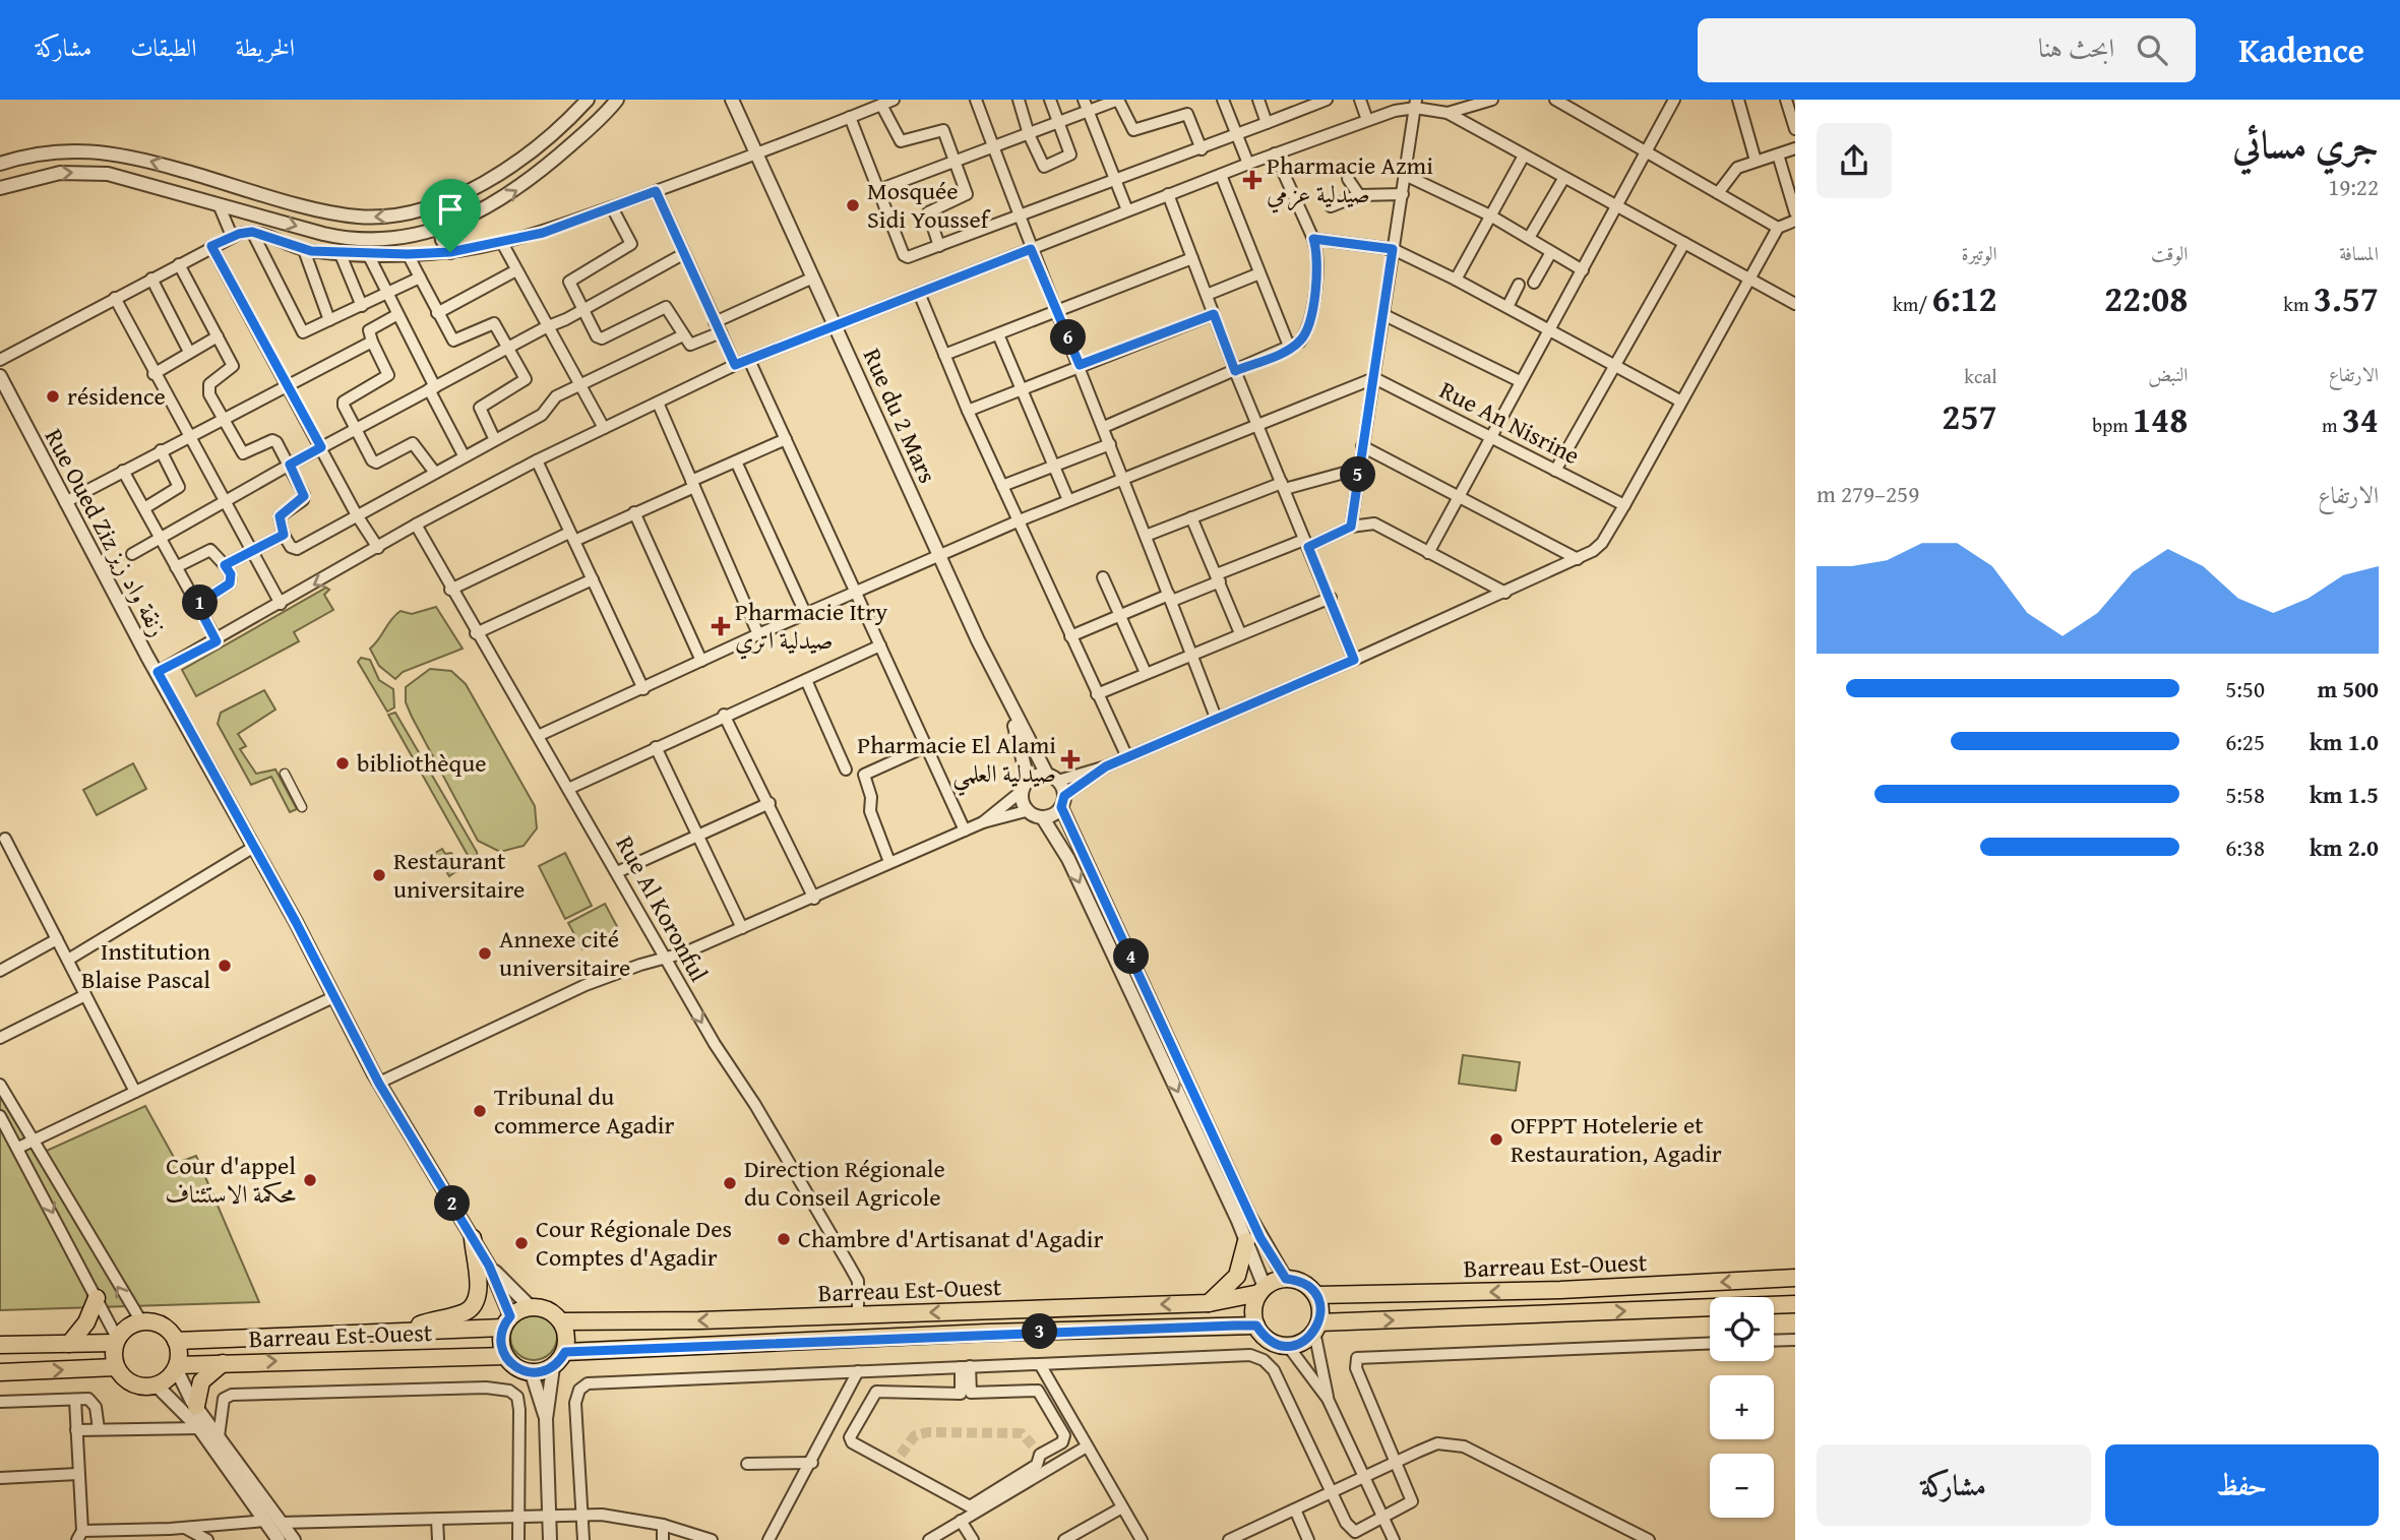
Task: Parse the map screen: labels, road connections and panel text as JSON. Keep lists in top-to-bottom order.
{
  "streets": {
    "main road": ["Barreau Est-Ouest"],
    "street": [
      "Rue du 2 Mars",
      "Rue An Nisrine",
      "Rue Oued Ziz زنقة واد زيز",
      "Rue Al Koronful"
    ]
  },
  "crossings": [
    ["Rue Oued Ziz زنقة واد زيز", "Barreau Est-Ouest"],
    ["Rue Al Koronful", "Barreau Est-Ouest"]
  ],
  "one_way": ["Rue Al Koronful"],
  "places": {
    "health": ["Pharmacie Azmi صيدلية عزمي", "Pharmacie Itry صيدلية اتري", "Pharmacie El Alami صيدلية العلمي"],
    "other": [
      "Mosquée Sidi Youssef",
      "résidence",
      "bibliothèque",
      "Restaurant universitaire",
      "Annexe cité universitaire",
      "Institution Blaise Pascal",
      "Tribunal du commerce Agadir",
      "OFPPT Hotelerie et Restauration, Agadir",
      "Cour d'appel محكمة الاستئناف",
      "Direction Régionale du Conseil Agricole",
      "Chambre d'Artisanat d'Agadir",
      "Cour Régionale Des Comptes d'Agadir"
    ]
  },
  "page": {
    "header": "Kadence",
    "search": "ابحث هنا",
    "nav": ["الخريطة", "الطبقات", "مشاركة"],
    "heading": ["جري مسائي", "19:22"],
    "stats": [
      ["المسافة", "3.57 km"],
      ["الوقت", "22:08"],
      ["الوتيرة", "6:12 /km"],
      ["الارتفاع", "34 m"],
      ["النبض", "148 bpm"],
      ["kcal", "257"]
    ],
    "pins": [
      "6",
      "5",
      "1",
      "4",
      "2",
      "3"
    ],
    "chart": ["الارتفاع", "259–279 m"],
    "list": [
      {
        "name": "500 m",
        "note": "5:50"
      },
      {
        "name": "1.0 km",
        "note": "6:25"
      },
      {
        "name": "1.5 km",
        "note": "5:58"
      },
      {
        "name": "2.0 km",
        "note": "6:38"
      }
    ],
    "map_buttons": ["+", "−"],
    "buttons": ["حفظ", "مشاركة"]
  }
}
